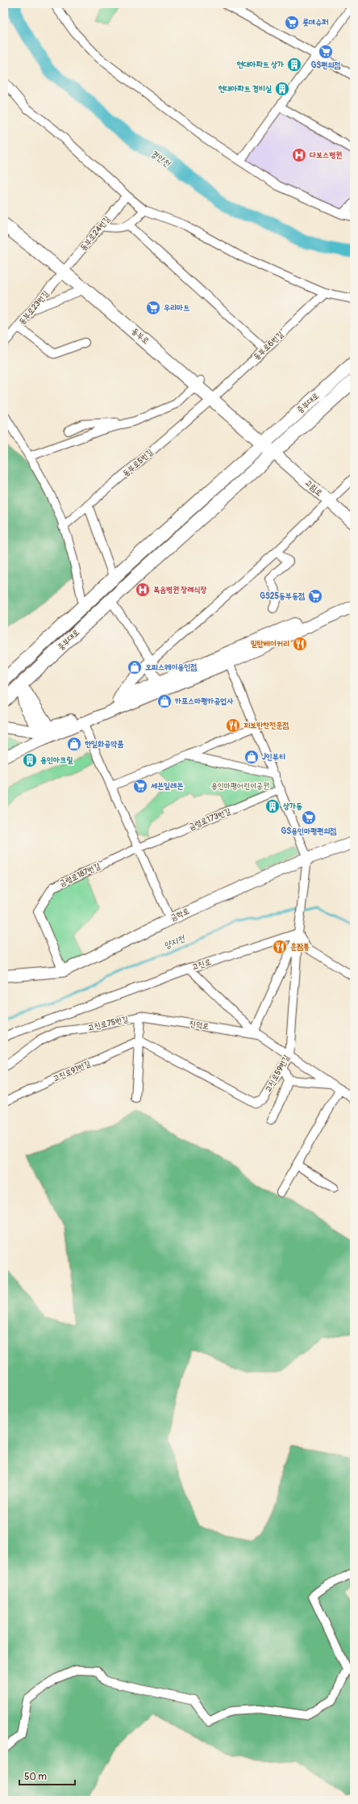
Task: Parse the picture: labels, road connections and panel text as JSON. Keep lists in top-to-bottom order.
{
  "streets": {
    "main road": [
      "동부로",
      "중부대로",
      "고림로",
      "금학로"
    ],
    "street": [
      "동부로24번길",
      "동부로23번길",
      "동부로6번길",
      "동부로5번길",
      "금령로173번길",
      "금령로187번길",
      "고진로",
      "고진로75번길",
      "진덕로",
      "고진로91번길",
      "고진로59번길"
    ]
  },
  "crossings": [
    ["동부로24번길", "동부로23번길"],
    ["동부로24번길", "동부로"],
    ["동부로23번길", "동부로"],
    ["동부로", "동부로6번길"],
    ["동부로", "중부대로"],
    ["동부로", "동부로5번길"],
    ["동부로", "고림로"],
    ["동부로6번길", "동부로5번길"],
    ["중부대로", "고림로"],
    ["금령로173번길", "금령로187번길"],
    ["금령로187번길", "금학로"],
    ["금학로", "고진로59번길"],
    ["고진로", "진덕로"],
    ["고진로", "고진로59번길"],
    ["고진로75번길", "진덕로"],
    ["고진로75번길", "고진로91번길"],
    ["고진로75번길", "고진로59번길"],
    ["진덕로", "고진로59번길"],
    ["고진로91번길", "고진로59번길"]
  ],
  "water": ["경안천", "양지천"],
  "parks": ["용인마평어린이공원"],
  "places": {
    "supermarket": [
      "롯데슈퍼",
      "GS편의점",
      "우리마트",
      "GS25동부동점",
      "세븐일레븐",
      "GS용인마평편의점"
    ],
    "building": [
      "현대아파트 상가",
      "현대아파트 경비실",
      "용인아크릴",
      "상가동"
    ],
    "hospital": ["다보스병원", "복음병원 장례식장"],
    "restaurant": ["밀탑베이커리", "꾀보반찬전문점", "훈짬뽕"],
    "shop": [
      "오피스웨이용인점",
      "카포스마평카공업사",
      "한일화공약품",
      "J인뷰티"
    ]
  },
  "scale_bar": "50 m"
}
